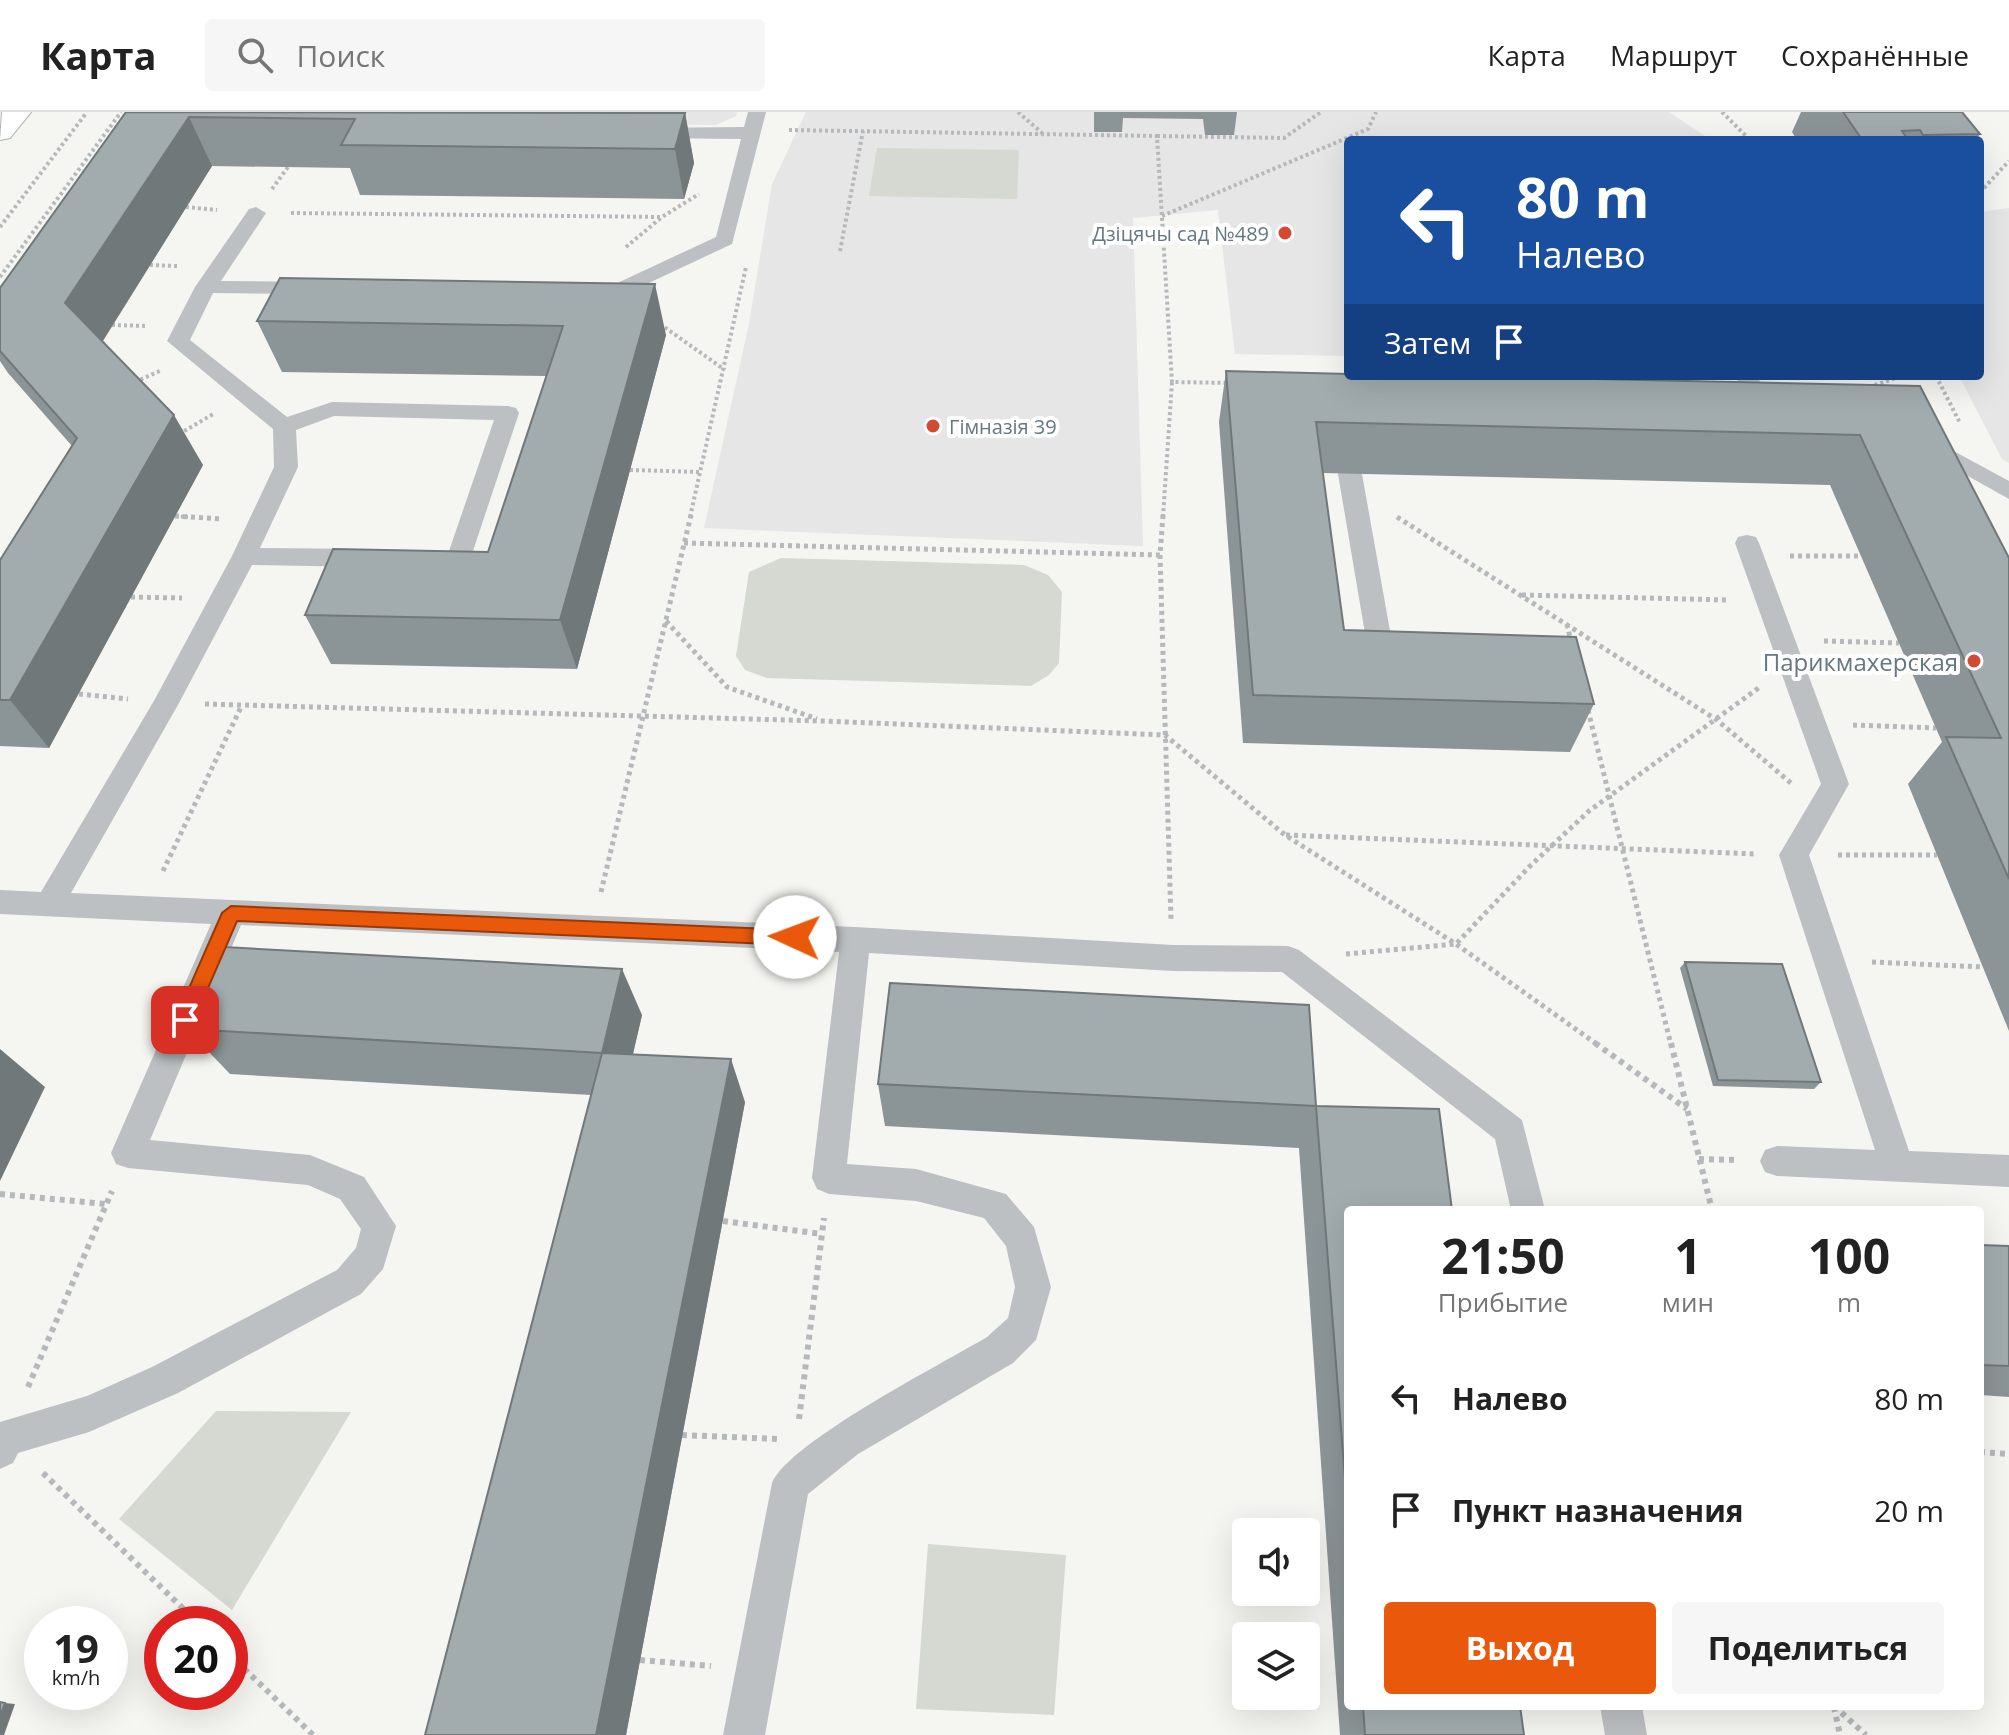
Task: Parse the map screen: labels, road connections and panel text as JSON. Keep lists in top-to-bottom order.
{
  "places": ["Дзіцячы сад №489", "Гімназія 39", "Парикмахерская"],
  "page": {
    "header": "Карта",
    "search": "Поиск",
    "nav": ["Карта", "Маршрут", "Сохранённые"],
    "turn": ["80 m", "Налево"],
    "then": "Затем",
    "eta": [
      "21:50",
      "Прибытие",
      "1",
      "мин",
      "100",
      "m"
    ],
    "list": [
      {
        "name": "Налево",
        "value": "80 m"
      },
      {
        "name": "Пункт назначения",
        "value": "20 m"
      }
    ],
    "buttons": ["Выход", "Поделиться"],
    "speed": "19 km/h",
    "limit": "20"
  }
}
